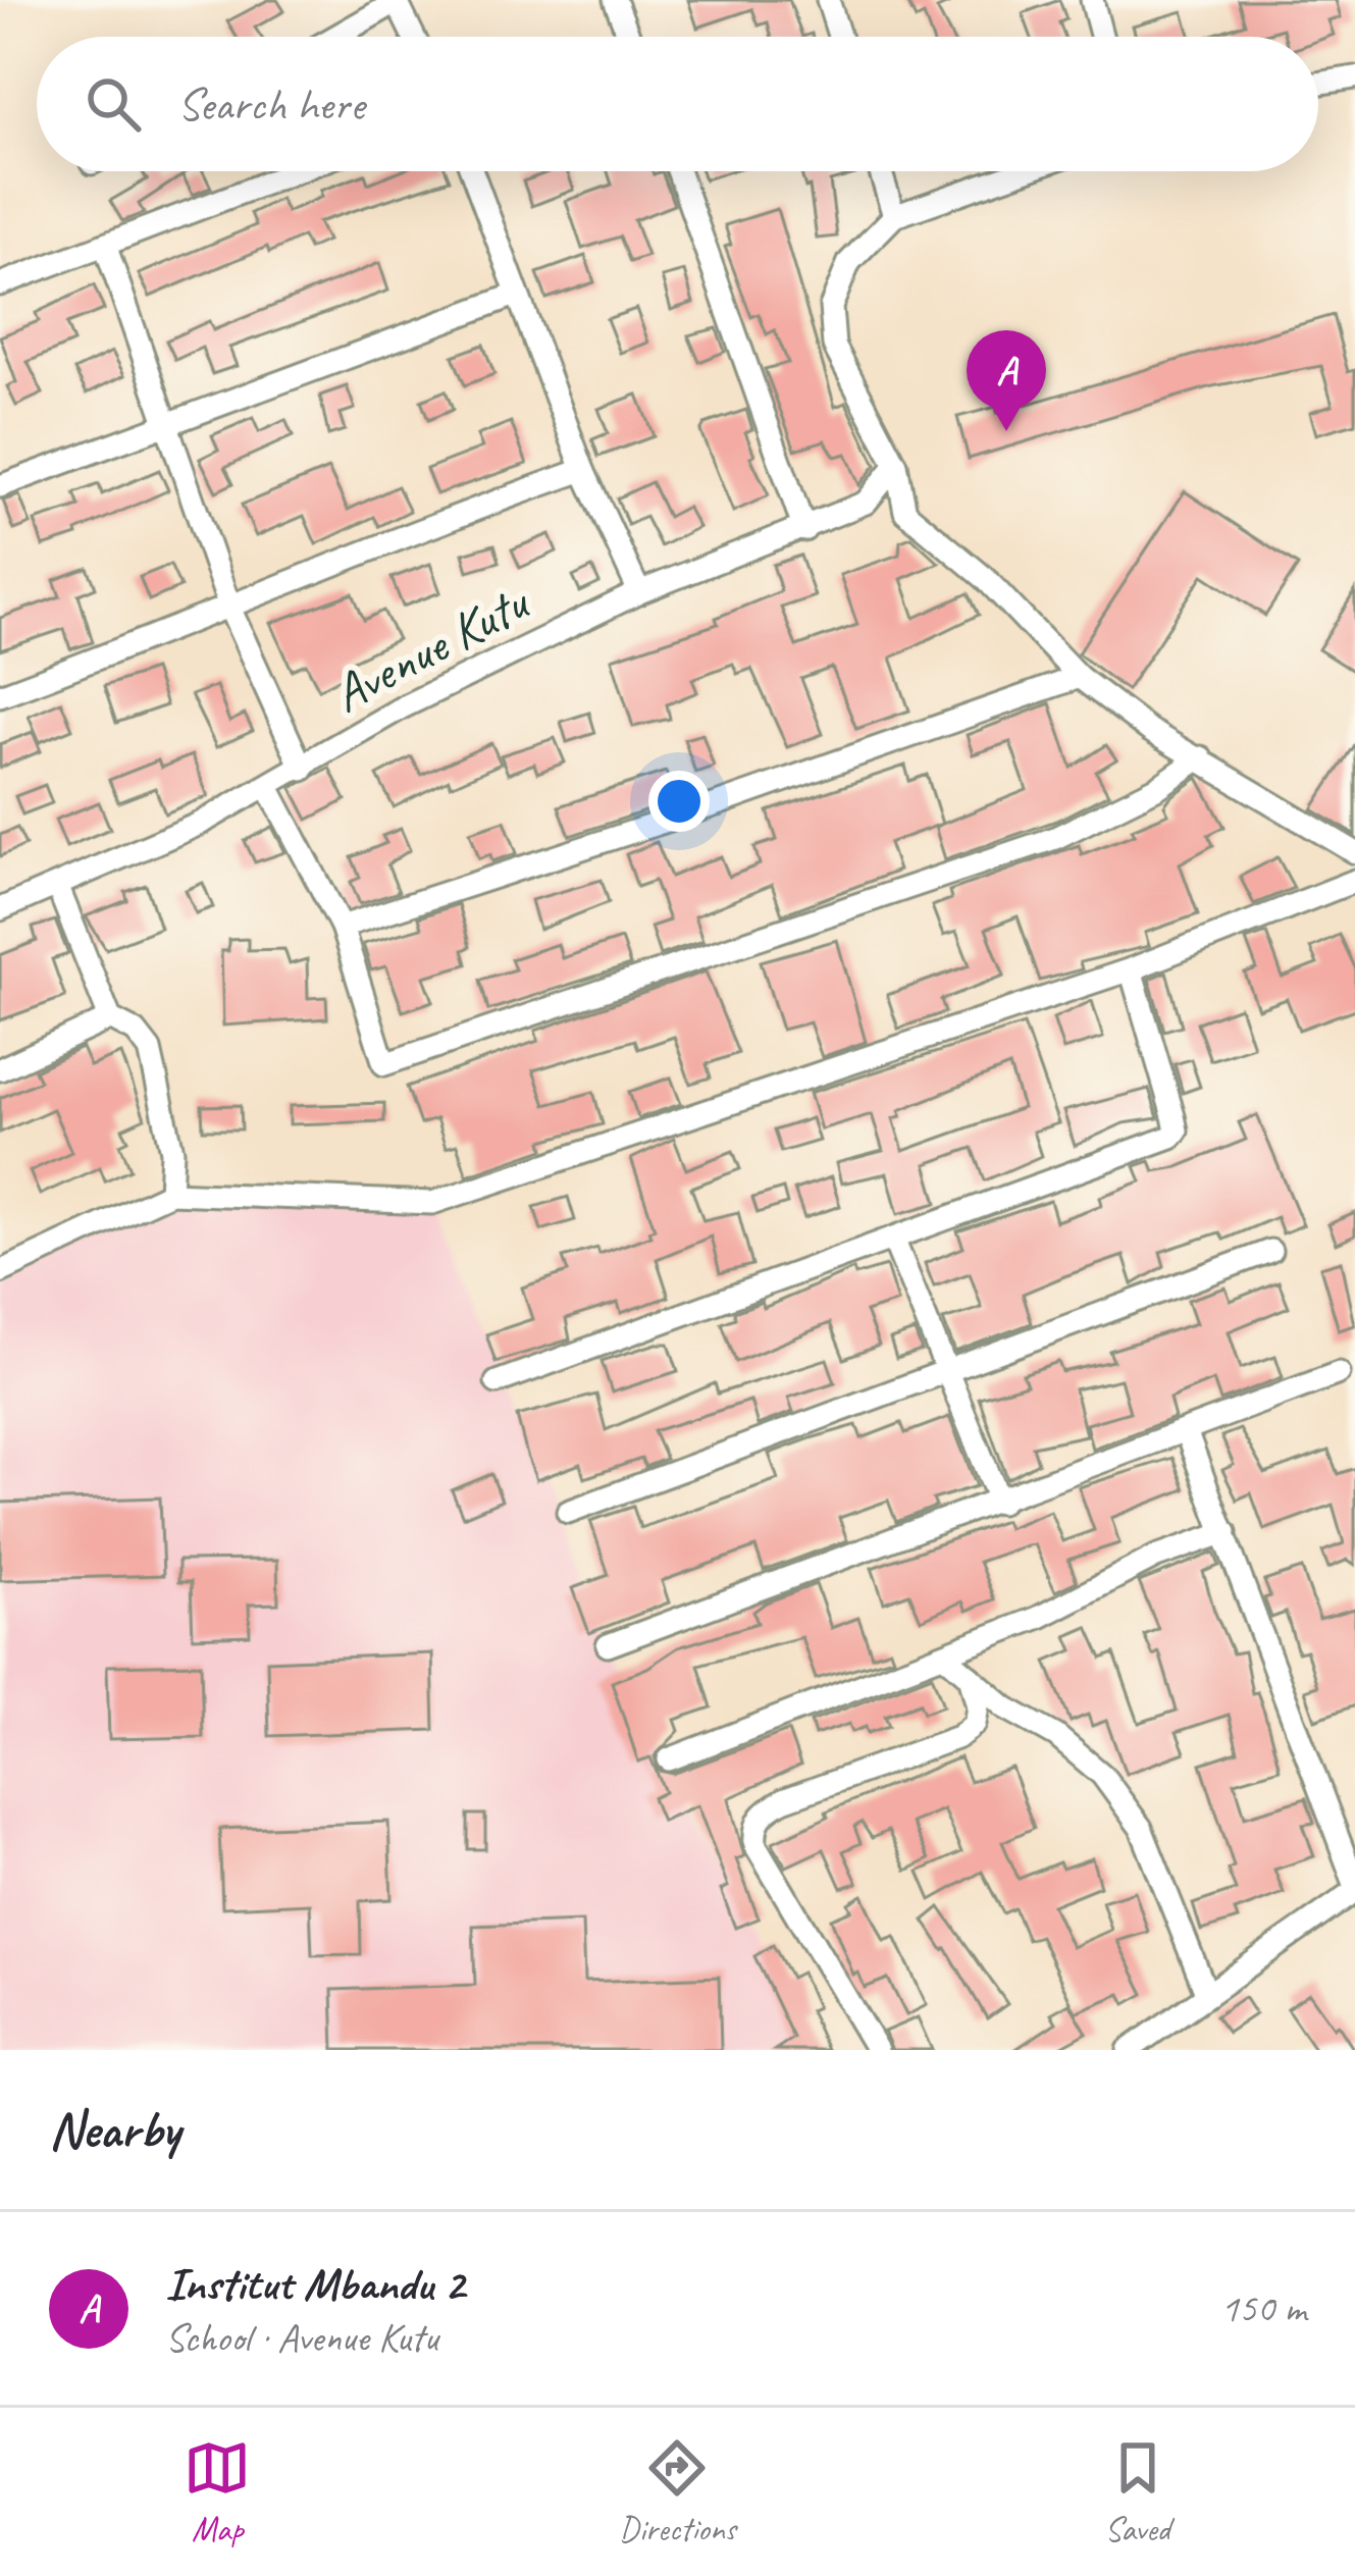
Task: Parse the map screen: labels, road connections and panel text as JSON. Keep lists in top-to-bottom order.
{
  "streets": {
    "street": ["Avenue Kutu"]
  },
  "page": {
    "search": "Search here",
    "pins": "A",
    "heading": "Nearby",
    "list": [
      {
        "mark": "A",
        "name": "Institut Mbandu 2",
        "note": "School · Avenue Kutu",
        "value": "150 m"
      }
    ],
    "nav": ["Map", "Directions", "Saved"]
  }
}
